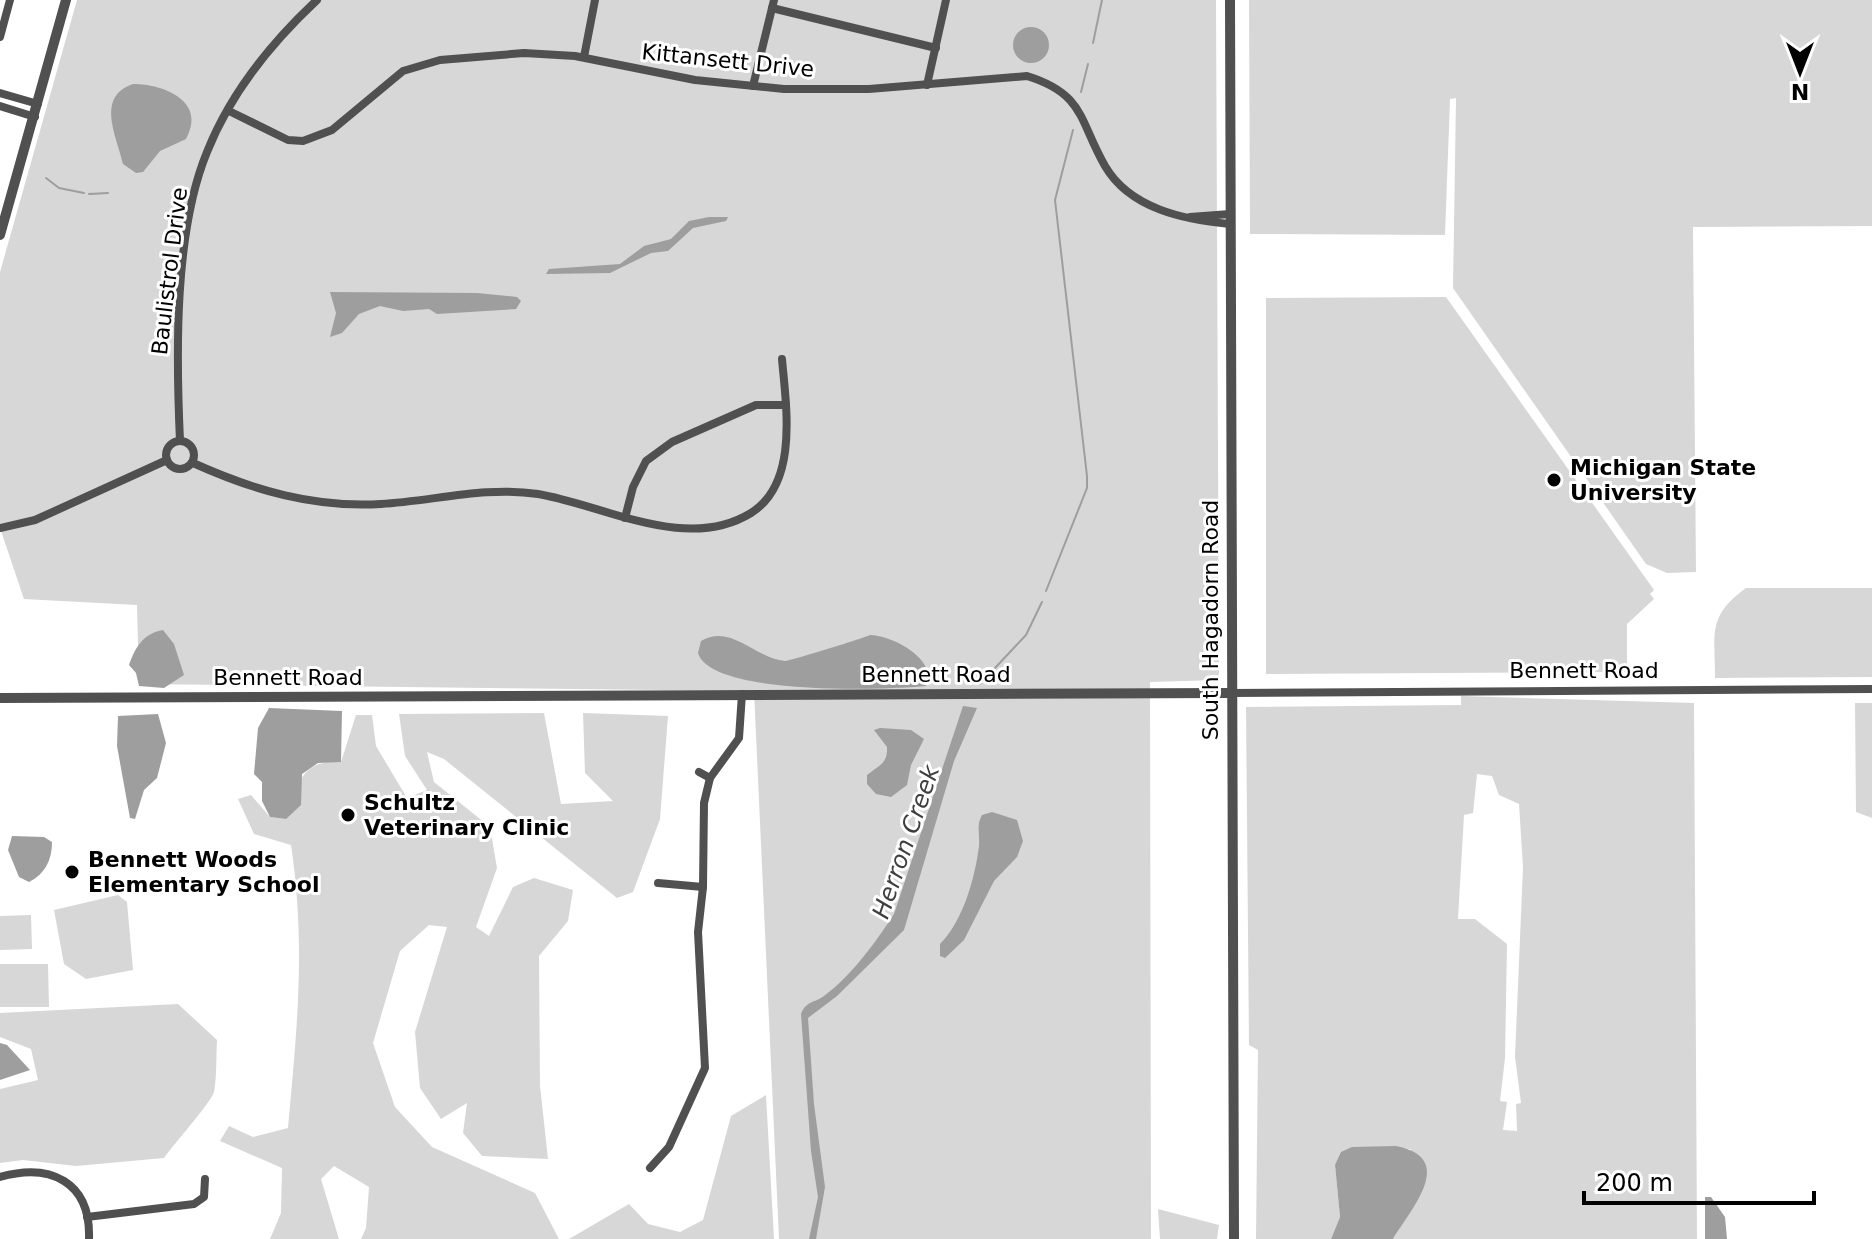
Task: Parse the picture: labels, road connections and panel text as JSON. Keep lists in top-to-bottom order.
{
  "streets": {
    "street": [
      "Kittansett Drive",
      "Baulistrol Drive",
      "South Hagadorn Road",
      "Bennett Road"
    ]
  },
  "crossings": [
    ["Kittansett Drive", "Baulistrol Drive"],
    ["Kittansett Drive", "South Hagadorn Road"],
    ["South Hagadorn Road", "Bennett Road"]
  ],
  "water": ["Herron Creek"],
  "places": ["Michigan State University", "Schultz Veterinary Clinic", "Bennett Woods Elementary School"],
  "scale_bar": "200 m",
  "north": "bottom"
}
